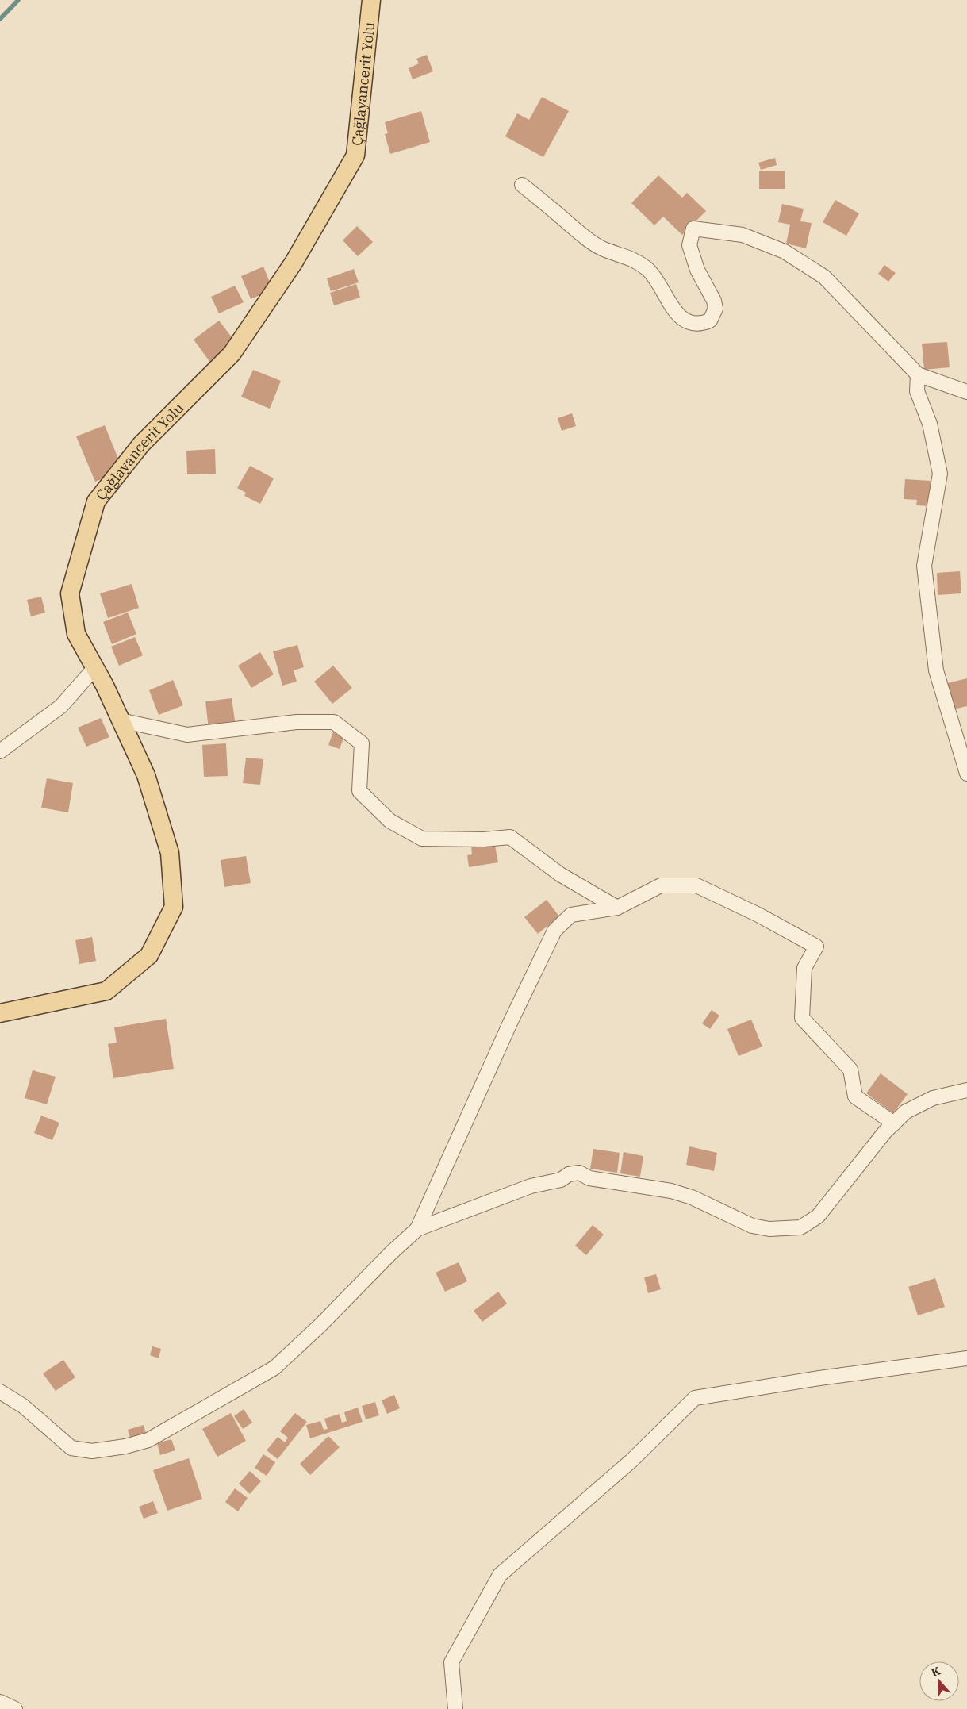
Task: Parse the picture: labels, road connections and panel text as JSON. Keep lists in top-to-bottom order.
{
  "streets": {
    "main road": ["Çağlayancerit Yolu"]
  },
  "north": "top"
}
